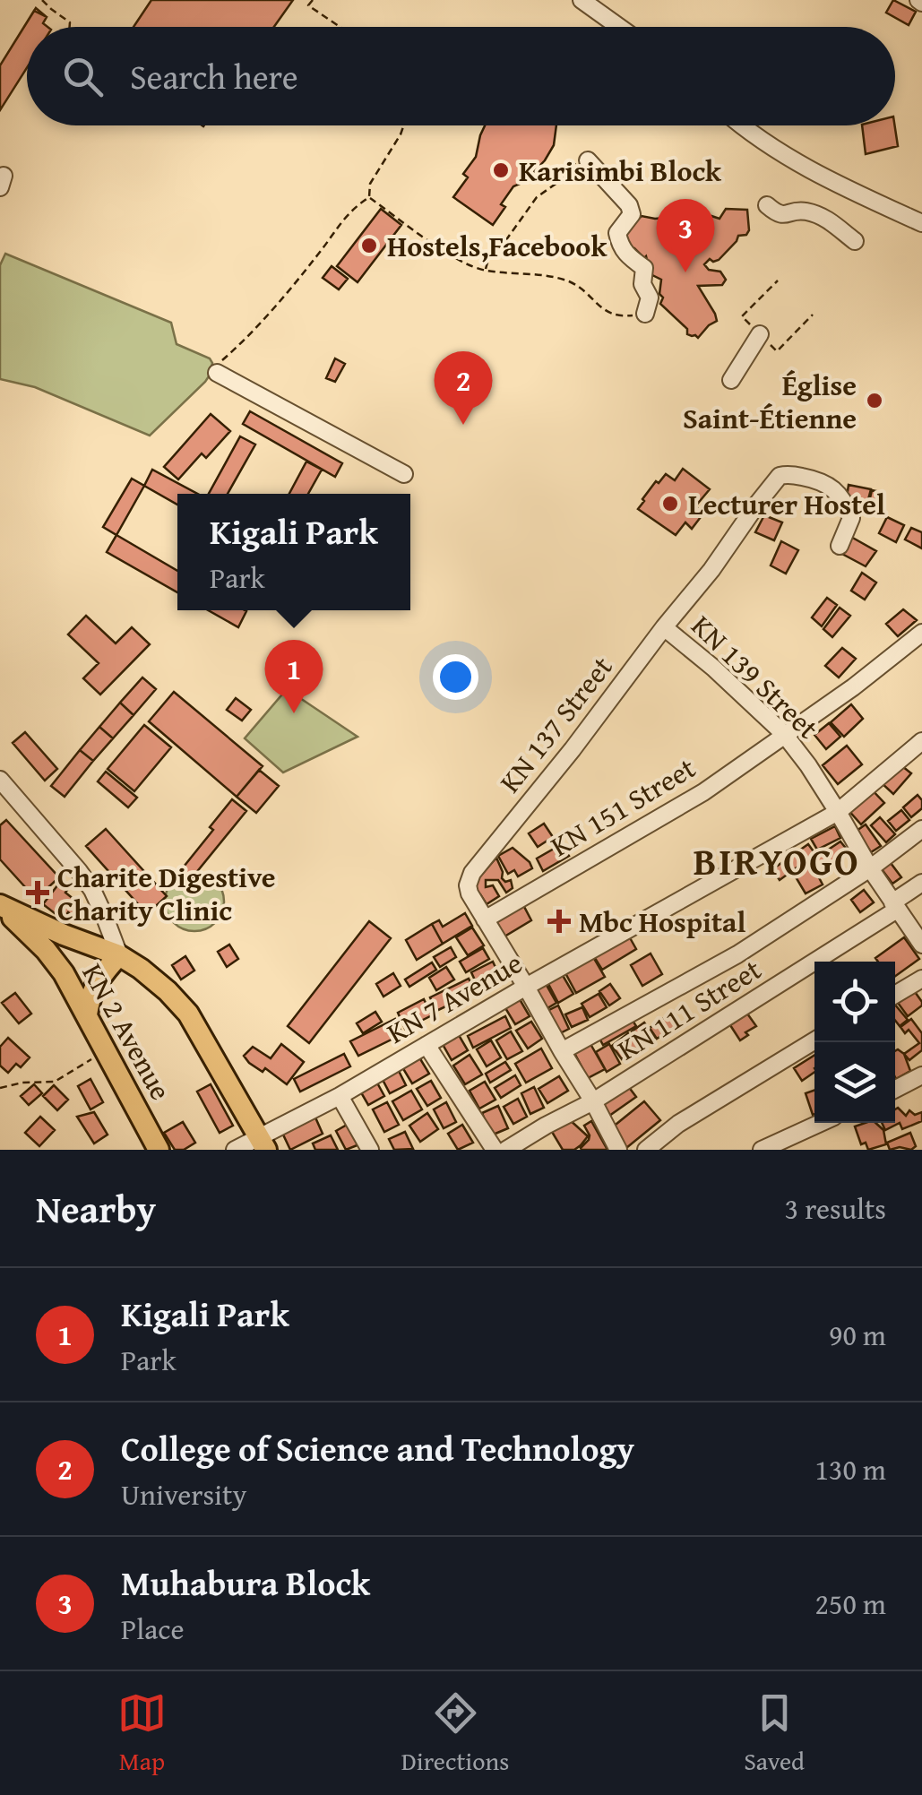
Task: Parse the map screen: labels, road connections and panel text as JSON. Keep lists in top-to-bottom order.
{
  "streets": {
    "main road": ["KN 2 Avenue"],
    "street": [
      "KN 139 Street",
      "KN 137 Street",
      "KN 151 Street",
      "KN 7 Avenue",
      "KN 111 Street"
    ]
  },
  "crossings": [
    ["KN 139 Street", "KN 137 Street"],
    ["KN 139 Street", "KN 151 Street"],
    ["KN 139 Street", "KN 7 Avenue"],
    ["KN 139 Street", "KN 111 Street"],
    ["KN 137 Street", "KN 151 Street"],
    ["KN 137 Street", "KN 7 Avenue"],
    ["KN 137 Street", "KN 111 Street"]
  ],
  "districts": ["BIRYOGO"],
  "places": {
    "other": [
      "Karisimbi Block",
      "Hostels,Facebook",
      "Église Saint-Étienne",
      "Lecturer Hostel"
    ],
    "health": ["Charite Digestive Charity Clinic", "Mbc Hospital"]
  },
  "page": {
    "search": "Search here",
    "pins": ["3", "2", "1"],
    "popup": ["Kigali Park", "Park"],
    "heading": ["Nearby", "3 results"],
    "list": [
      {
        "mark": "1",
        "name": "Kigali Park",
        "note": "Park",
        "value": "90 m"
      },
      {
        "mark": "2",
        "name": "College of Science and Technology",
        "note": "University",
        "value": "130 m"
      },
      {
        "mark": "3",
        "name": "Muhabura Block",
        "note": "Place",
        "value": "250 m"
      }
    ],
    "nav": ["Map", "Directions", "Saved"]
  }
}
